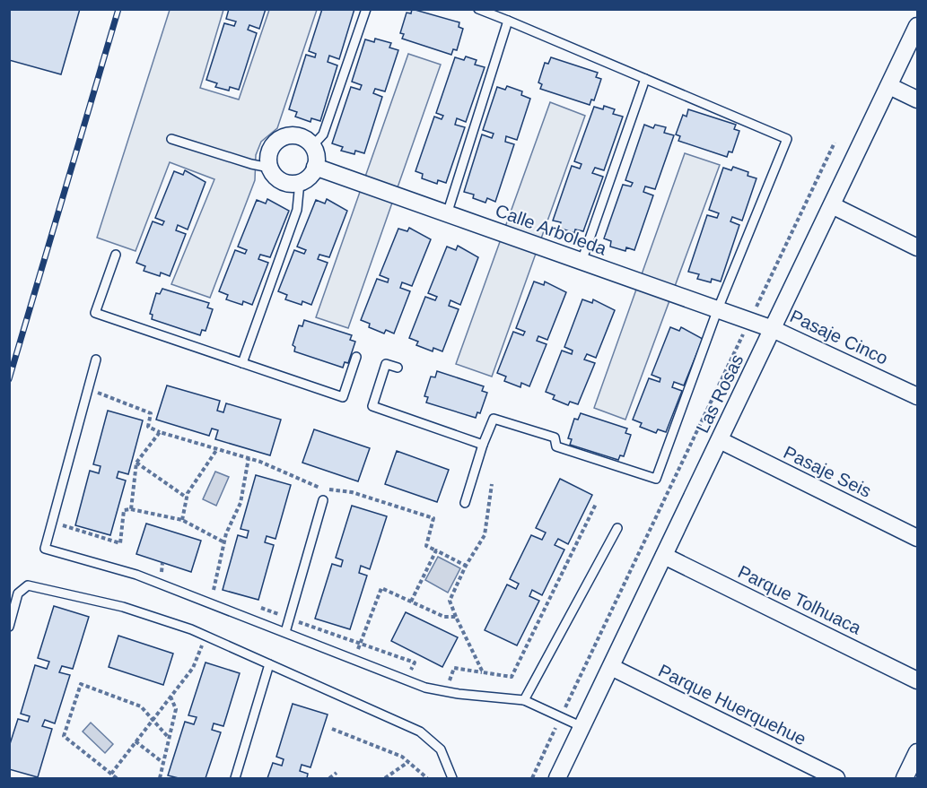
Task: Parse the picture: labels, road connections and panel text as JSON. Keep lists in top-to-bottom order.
{
  "streets": {
    "street": [
      "Calle Arboleda",
      "Pasaje Cinco",
      "Las Rosas",
      "Pasaje Seis",
      "Parque Tolhuaca",
      "Parque Huerquehue"
    ]
  },
  "crossings": [
    ["Calle Arboleda", "Pasaje Cinco"],
    ["Calle Arboleda", "Las Rosas"],
    ["Pasaje Cinco", "Las Rosas"],
    ["Las Rosas", "Pasaje Seis"],
    ["Las Rosas", "Parque Tolhuaca"],
    ["Las Rosas", "Parque Huerquehue"]
  ]
}
